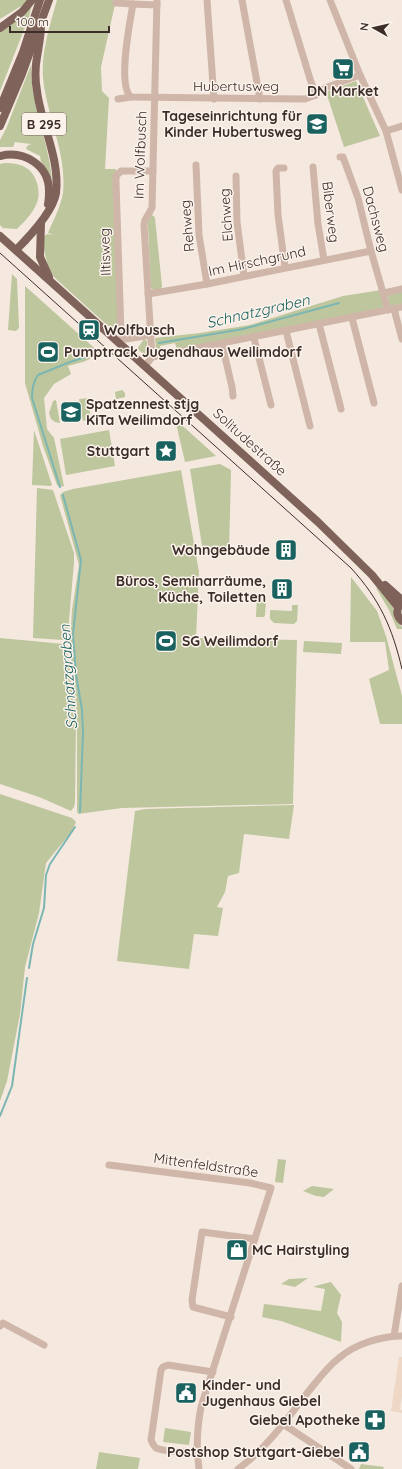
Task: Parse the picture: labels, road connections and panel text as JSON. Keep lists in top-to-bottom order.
{
  "streets": {
    "main road": ["B 295", "Solitudestraße"],
    "street": [
      "Hubertusweg",
      "Im Wolfbusch",
      "Biberweg",
      "Elchweg",
      "Dachsweg",
      "Rehweg",
      "Iltisweg",
      "Im Hirschgrund",
      "Mittenfeldstraße"
    ]
  },
  "crossings": [
    ["Hubertusweg", "Im Wolfbusch"],
    ["B 295", "Solitudestraße"],
    ["Im Wolfbusch", "Iltisweg"],
    ["Im Wolfbusch", "Im Hirschgrund"],
    ["Biberweg", "Im Hirschgrund"],
    ["Elchweg", "Im Hirschgrund"],
    ["Dachsweg", "Im Hirschgrund"],
    ["Rehweg", "Im Hirschgrund"]
  ],
  "water": ["Schnatzgraben"],
  "places": {
    "supermarket": ["DN Market"],
    "school or university": ["Tageseinrichtung für Kinder Hubertusweg", "Spatzennest stjg KiTa Weilimdorf"],
    "station": ["Wolfbusch"],
    "sports": ["Pumptrack Jugendhaus Weilimdorf", "SG Weilimdorf"],
    "place": ["Stuttgart"],
    "building": ["Wohngebäude", "Büros, Seminarräume, Küche, Toiletten"],
    "shop": ["MC Hairstyling"],
    "public building": ["Kinder- und Jugenhaus Giebel", "Postshop Stuttgart-Giebel"],
    "pharmacy": ["Giebel Apotheke"]
  },
  "scale_bar": "100 m",
  "north": "left"
}
